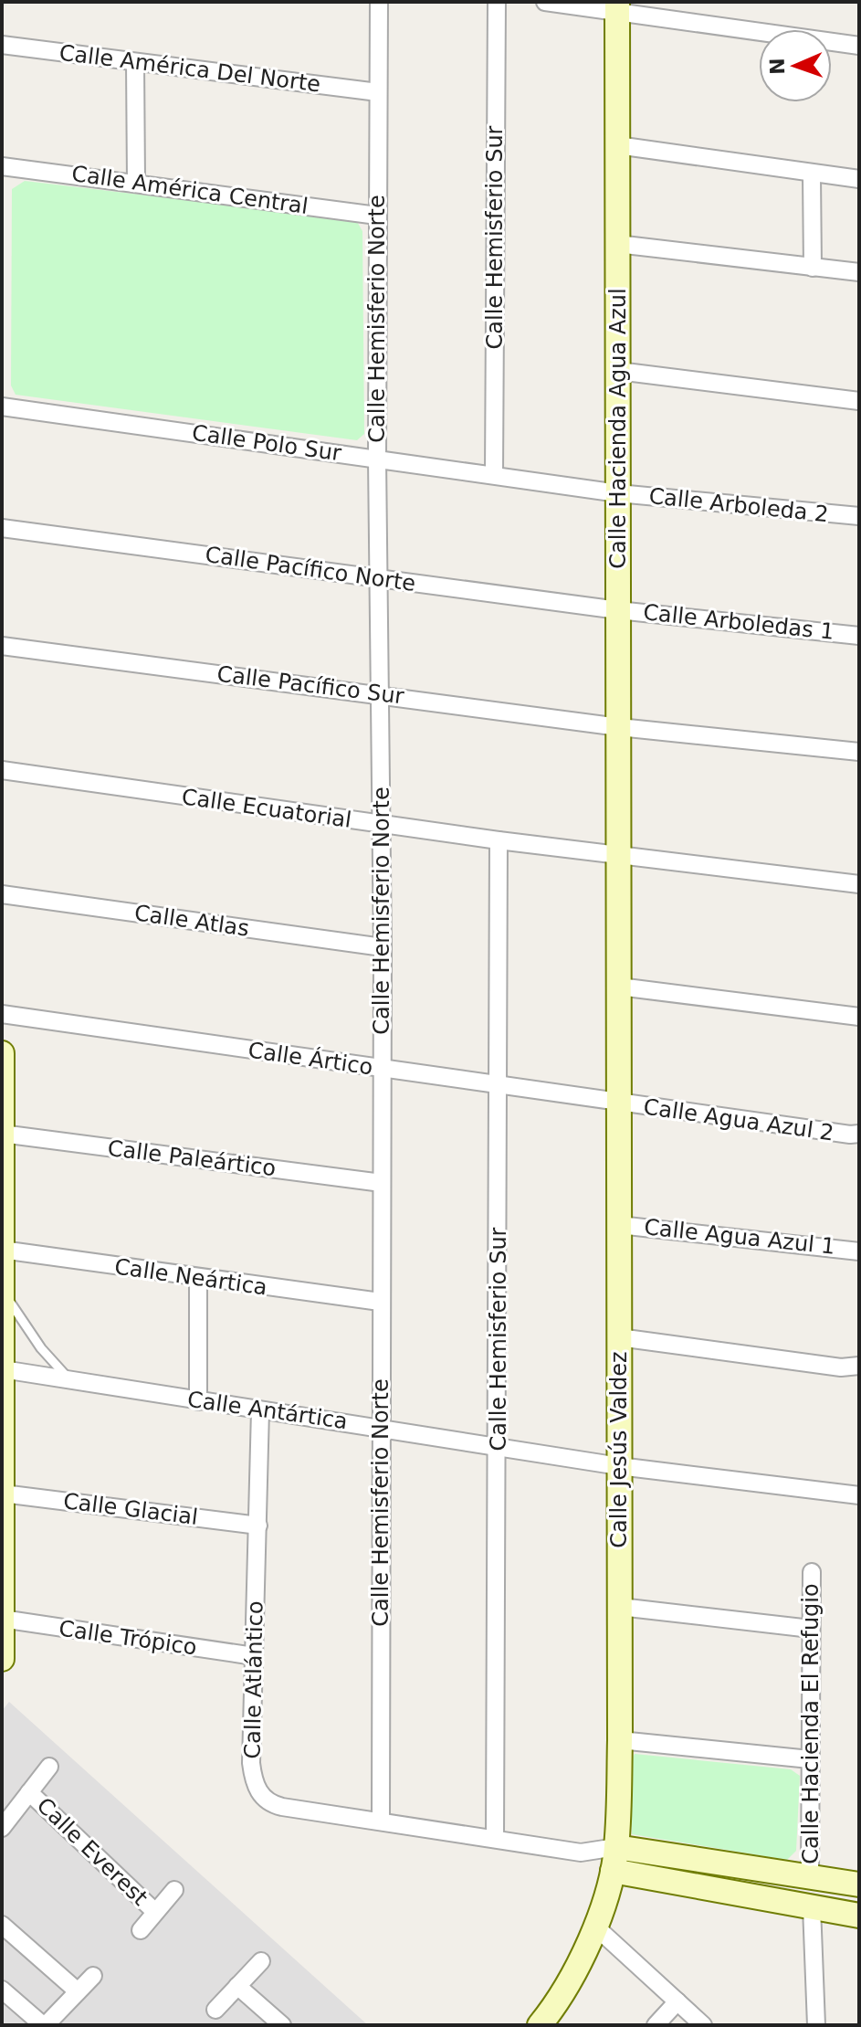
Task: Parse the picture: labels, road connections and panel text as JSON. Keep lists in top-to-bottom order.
{
  "streets": {
    "street": [
      "Calle América Del Norte",
      "Calle América Central",
      "Calle Hemisferio Sur",
      "Calle Hemisferio Norte",
      "Calle Hacienda Agua Azul",
      "Calle Polo Sur",
      "Calle Arboleda 2",
      "Calle Pacífico Norte",
      "Calle Arboledas 1",
      "Calle Pacífico Sur",
      "Calle Ecuatorial",
      "Calle Atlas",
      "Calle Ártico",
      "Calle Agua Azul 2",
      "Calle Paleártico",
      "Calle Agua Azul 1",
      "Calle Neártica",
      "Calle Antártica",
      "Calle Jesús Valdez",
      "Calle Glacial",
      "Calle Trópico",
      "Calle Atlántico",
      "Calle Hacienda El Refugio",
      "Calle Everest"
    ]
  },
  "crossings": [
    ["Calle América Del Norte", "Calle Hemisferio Norte"],
    ["Calle América Central", "Calle Hemisferio Norte"],
    ["Calle Hemisferio Sur", "Calle Polo Sur"],
    ["Calle Hemisferio Sur", "Calle Ecuatorial"],
    ["Calle Hemisferio Sur", "Calle Ártico"],
    ["Calle Hemisferio Sur", "Calle Antártica"],
    ["Calle Hemisferio Sur", "Calle Atlántico"],
    ["Calle Hemisferio Norte", "Calle Polo Sur"],
    ["Calle Hemisferio Norte", "Calle Pacífico Norte"],
    ["Calle Hemisferio Norte", "Calle Pacífico Sur"],
    ["Calle Hemisferio Norte", "Calle Ecuatorial"],
    ["Calle Hemisferio Norte", "Calle Atlas"],
    ["Calle Hemisferio Norte", "Calle Ártico"],
    ["Calle Hemisferio Norte", "Calle Paleártico"],
    ["Calle Hemisferio Norte", "Calle Neártica"],
    ["Calle Hemisferio Norte", "Calle Antártica"],
    ["Calle Hemisferio Norte", "Calle Atlántico"],
    ["Calle Hacienda Agua Azul", "Calle Polo Sur"],
    ["Calle Hacienda Agua Azul", "Calle Arboleda 2"],
    ["Calle Hacienda Agua Azul", "Calle Pacífico Norte"],
    ["Calle Hacienda Agua Azul", "Calle Arboledas 1"],
    ["Calle Hacienda Agua Azul", "Calle Pacífico Sur"],
    ["Calle Hacienda Agua Azul", "Calle Ecuatorial"],
    ["Calle Hacienda Agua Azul", "Calle Jesús Valdez"],
    ["Calle Polo Sur", "Calle Arboleda 2"],
    ["Calle Pacífico Norte", "Calle Arboledas 1"],
    ["Calle Ecuatorial", "Calle Jesús Valdez"],
    ["Calle Ártico", "Calle Agua Azul 2"],
    ["Calle Ártico", "Calle Jesús Valdez"],
    ["Calle Agua Azul 2", "Calle Jesús Valdez"],
    ["Calle Agua Azul 1", "Calle Jesús Valdez"],
    ["Calle Antártica", "Calle Jesús Valdez"],
    ["Calle Antártica", "Calle Atlántico"],
    ["Calle Jesús Valdez", "Calle Atlántico"],
    ["Calle Glacial", "Calle Atlántico"],
    ["Calle Trópico", "Calle Atlántico"]
  ],
  "north": "left"
}
